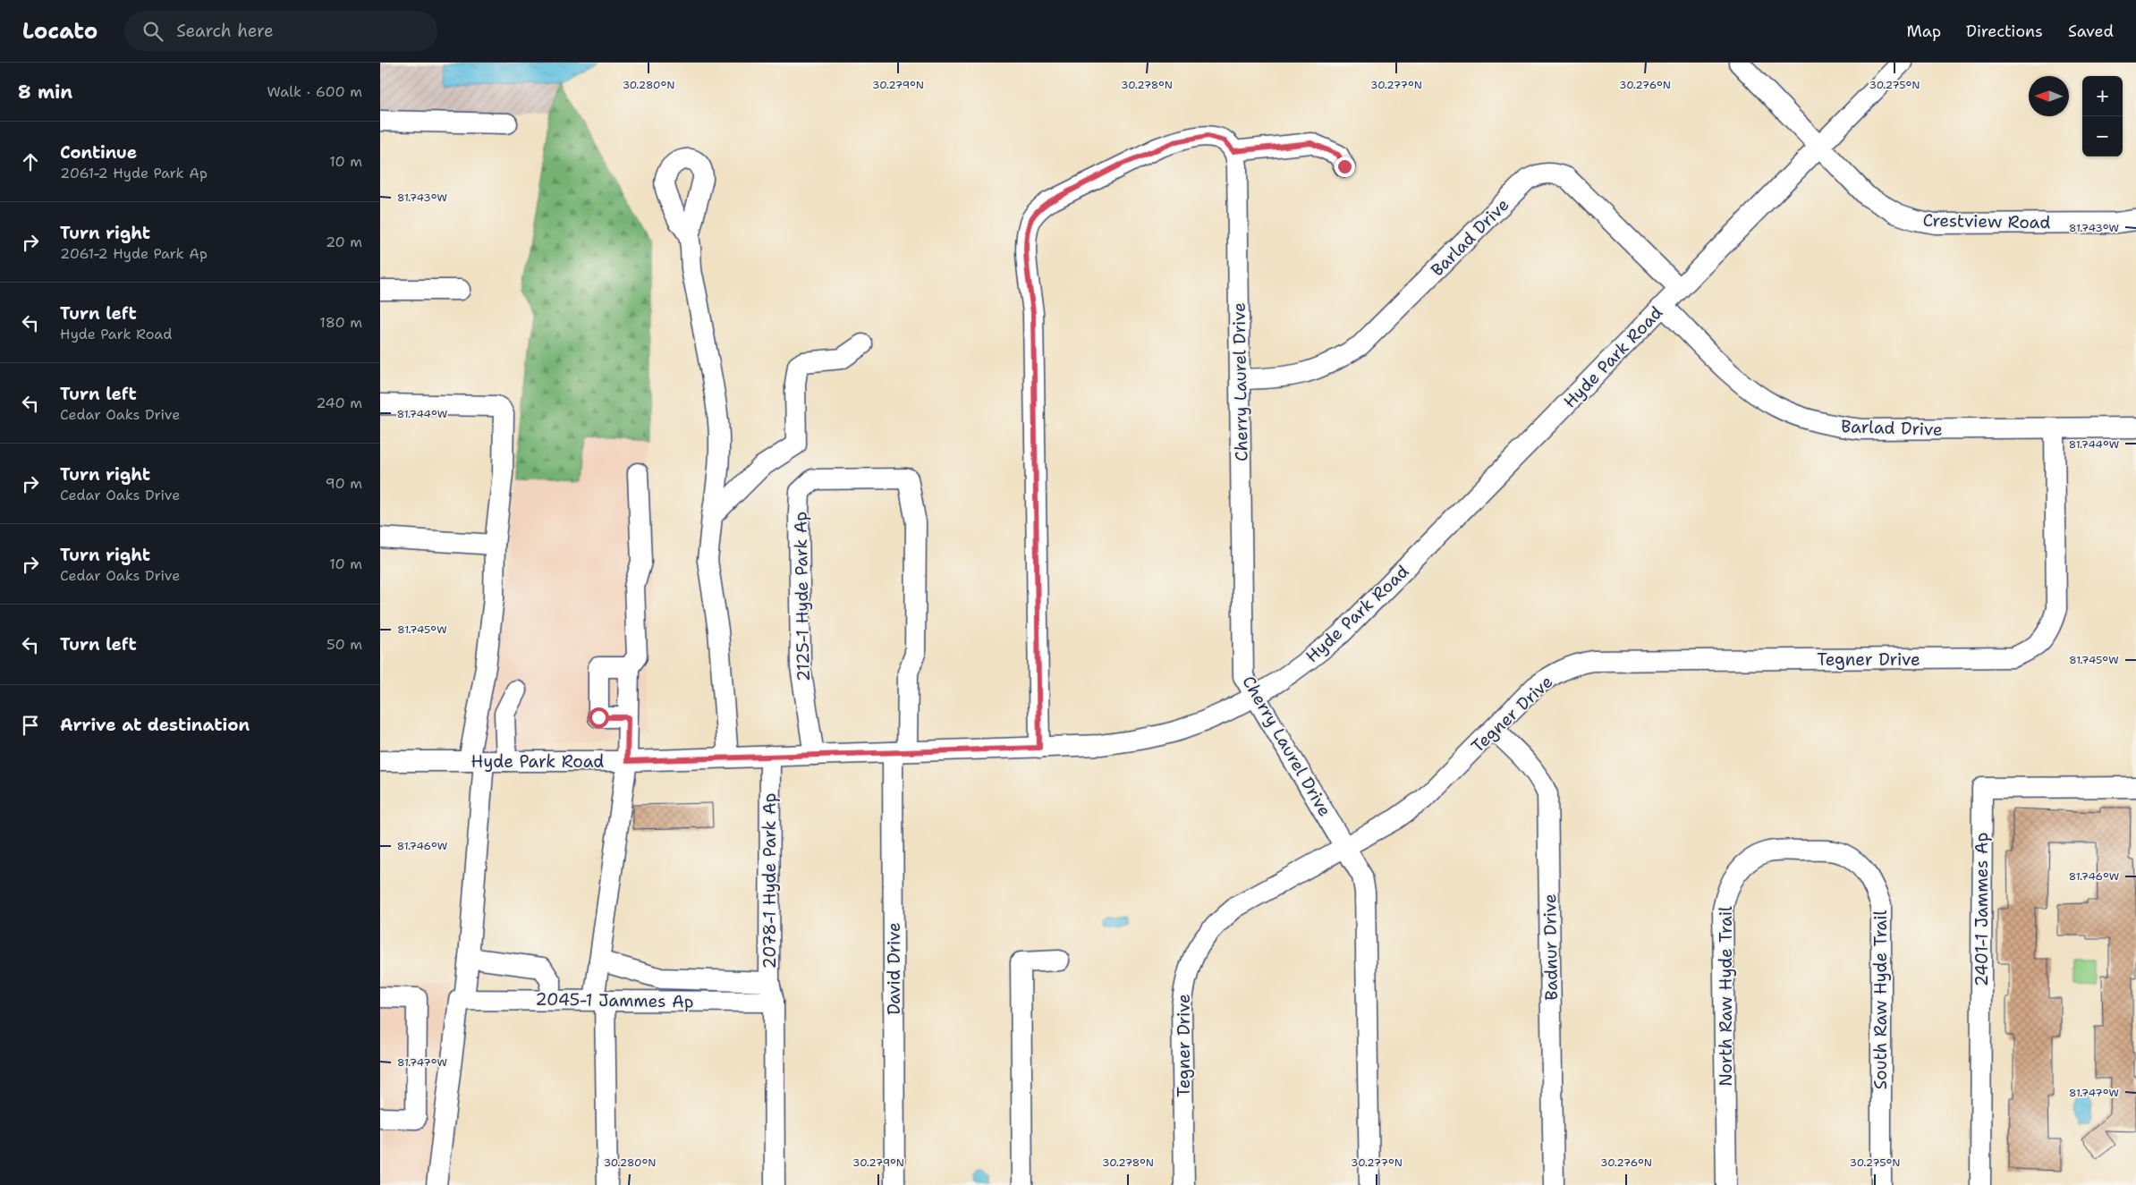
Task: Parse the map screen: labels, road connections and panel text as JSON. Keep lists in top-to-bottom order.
{
  "streets": {
    "street": [
      "Crestview Road",
      "Barlad Drive",
      "Hyde Park Road",
      "Cherry Laurel Drive",
      "2125-1 Hyde Park Ap",
      "Tegner Drive",
      "2078-1 Hyde Park Ap",
      "2401-1 Jammes Ap",
      "Badnur Drive",
      "David Drive",
      "North Raw Hyde Trail",
      "2045-1 Jammes Ap",
      "South Raw Hyde Trail"
    ]
  },
  "crossings": [
    ["Crestview Road", "Hyde Park Road"],
    ["Barlad Drive", "Hyde Park Road"],
    ["Barlad Drive", "Cherry Laurel Drive"],
    ["Barlad Drive", "Tegner Drive"],
    ["Hyde Park Road", "Cherry Laurel Drive"],
    ["Hyde Park Road", "2125-1 Hyde Park Ap"],
    ["Hyde Park Road", "2078-1 Hyde Park Ap"],
    ["Hyde Park Road", "David Drive"],
    ["Cherry Laurel Drive", "Tegner Drive"],
    ["2125-1 Hyde Park Ap", "David Drive"],
    ["Tegner Drive", "Badnur Drive"],
    ["North Raw Hyde Trail", "South Raw Hyde Trail"]
  ],
  "north": "left",
  "page": {
    "header": "Locato",
    "search": "Search here",
    "nav": ["Map", "Directions", "Saved"],
    "heading": ["8 min", "Walk · 600 m"],
    "map_buttons": ["+", "−"],
    "list": [
      ["Continue", "2061-2 Hyde Park Ap", "10 m"],
      ["Turn right", "2061-2 Hyde Park Ap", "20 m"],
      ["Turn left", "Hyde Park Road", "180 m"],
      ["Turn left", "Cedar Oaks Drive", "240 m"],
      ["Turn right", "Cedar Oaks Drive", "90 m"],
      ["Turn right", "Cedar Oaks Drive", "10 m"],
      ["Turn left", "50 m"],
      "Arrive at destination"
    ]
  },
  "coordinates": [
    "30.280°N",
    "30.279°N",
    "30.278°N",
    "30.277°N",
    "30.276°N",
    "30.275°N",
    "81.743°W",
    "81.744°W",
    "81.745°W",
    "81.746°W",
    "81.747°W"
  ]
}
